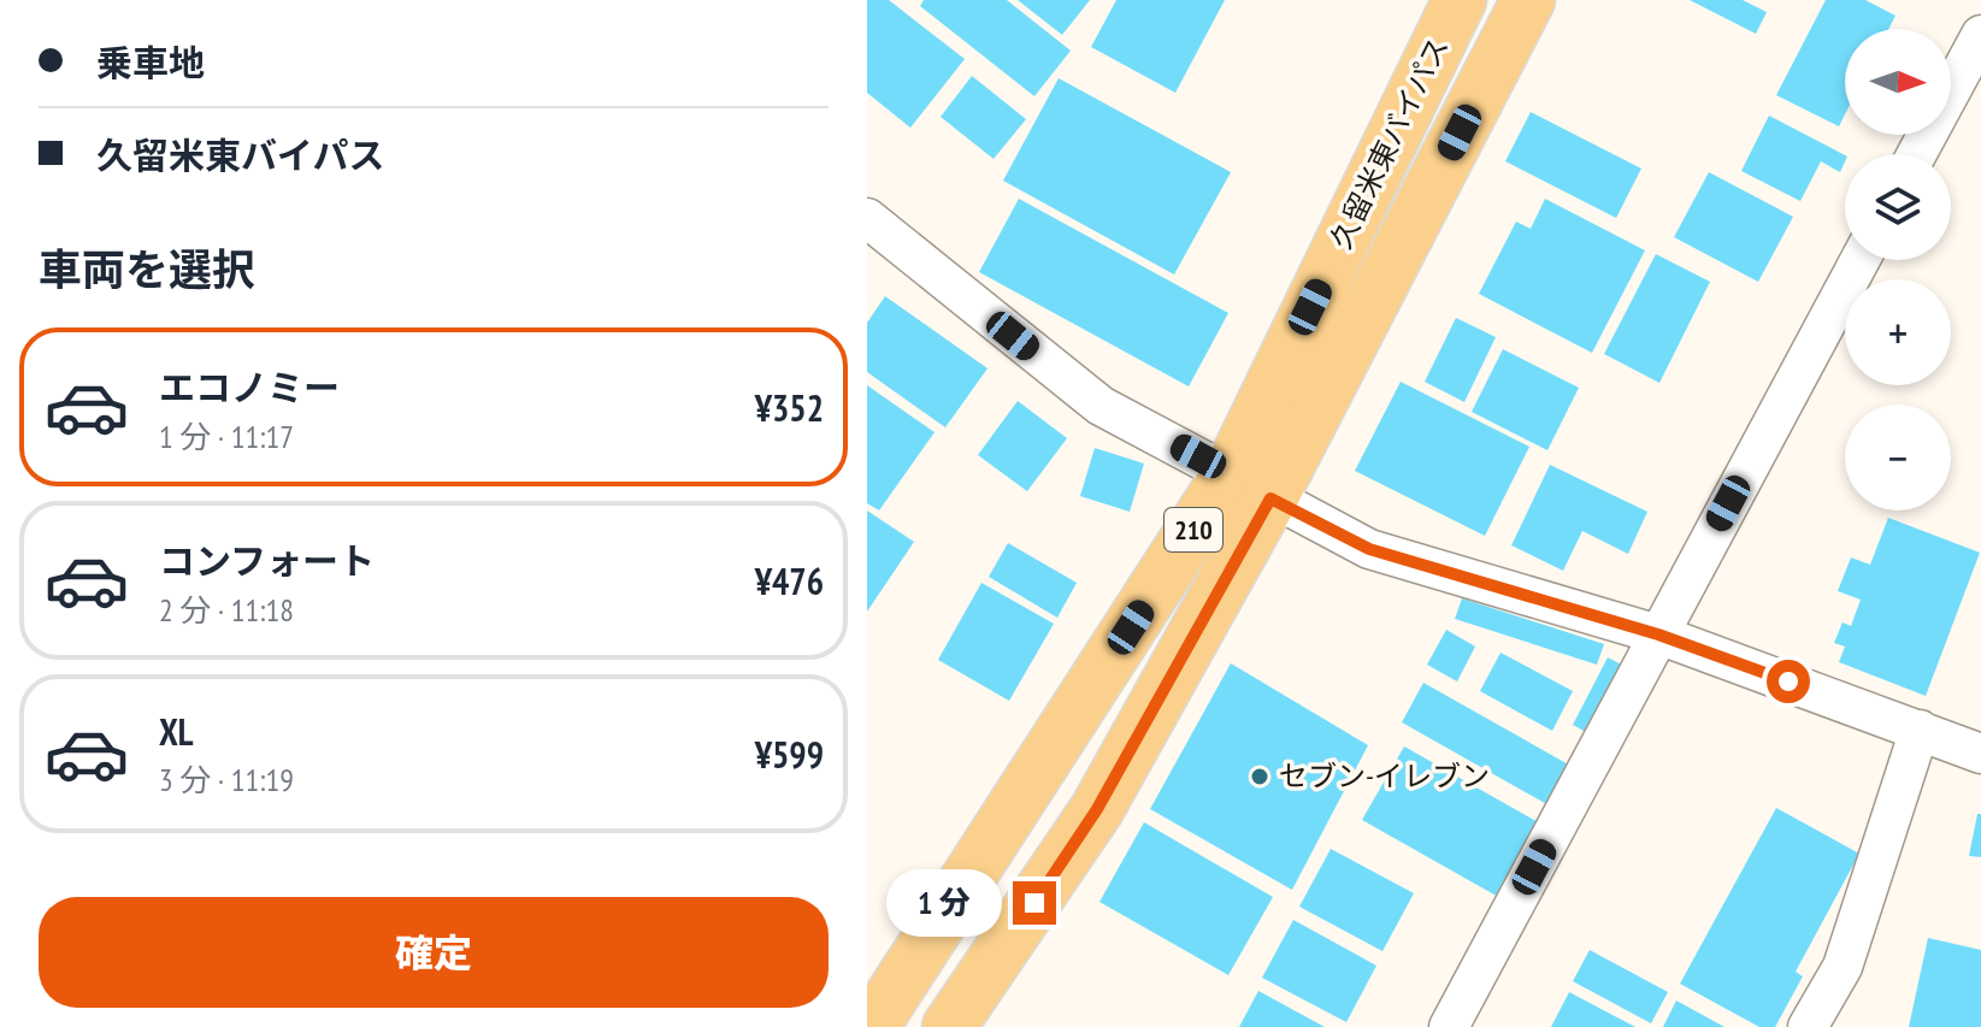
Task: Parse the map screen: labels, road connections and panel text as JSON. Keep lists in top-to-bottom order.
{
  "streets": {
    "highway": ["久留米東バイパス", "210"]
  },
  "places": ["セブン-イレブン"],
  "north": "right",
  "page": {
    "banner": ["乗車地", "久留米東バイパス"],
    "map_buttons": ["+", "−"],
    "heading": "車両を選択",
    "list": [
      {
        "name": "エコノミー",
        "note": "1 分 · 11:17",
        "value": "¥352"
      },
      {
        "name": "コンフォート",
        "note": "2 分 · 11:18",
        "value": "¥476"
      },
      {
        "name": "XL",
        "note": "3 分 · 11:19",
        "value": "¥599"
      }
    ],
    "bubble": "1 分",
    "buttons": "確定"
  }
}
